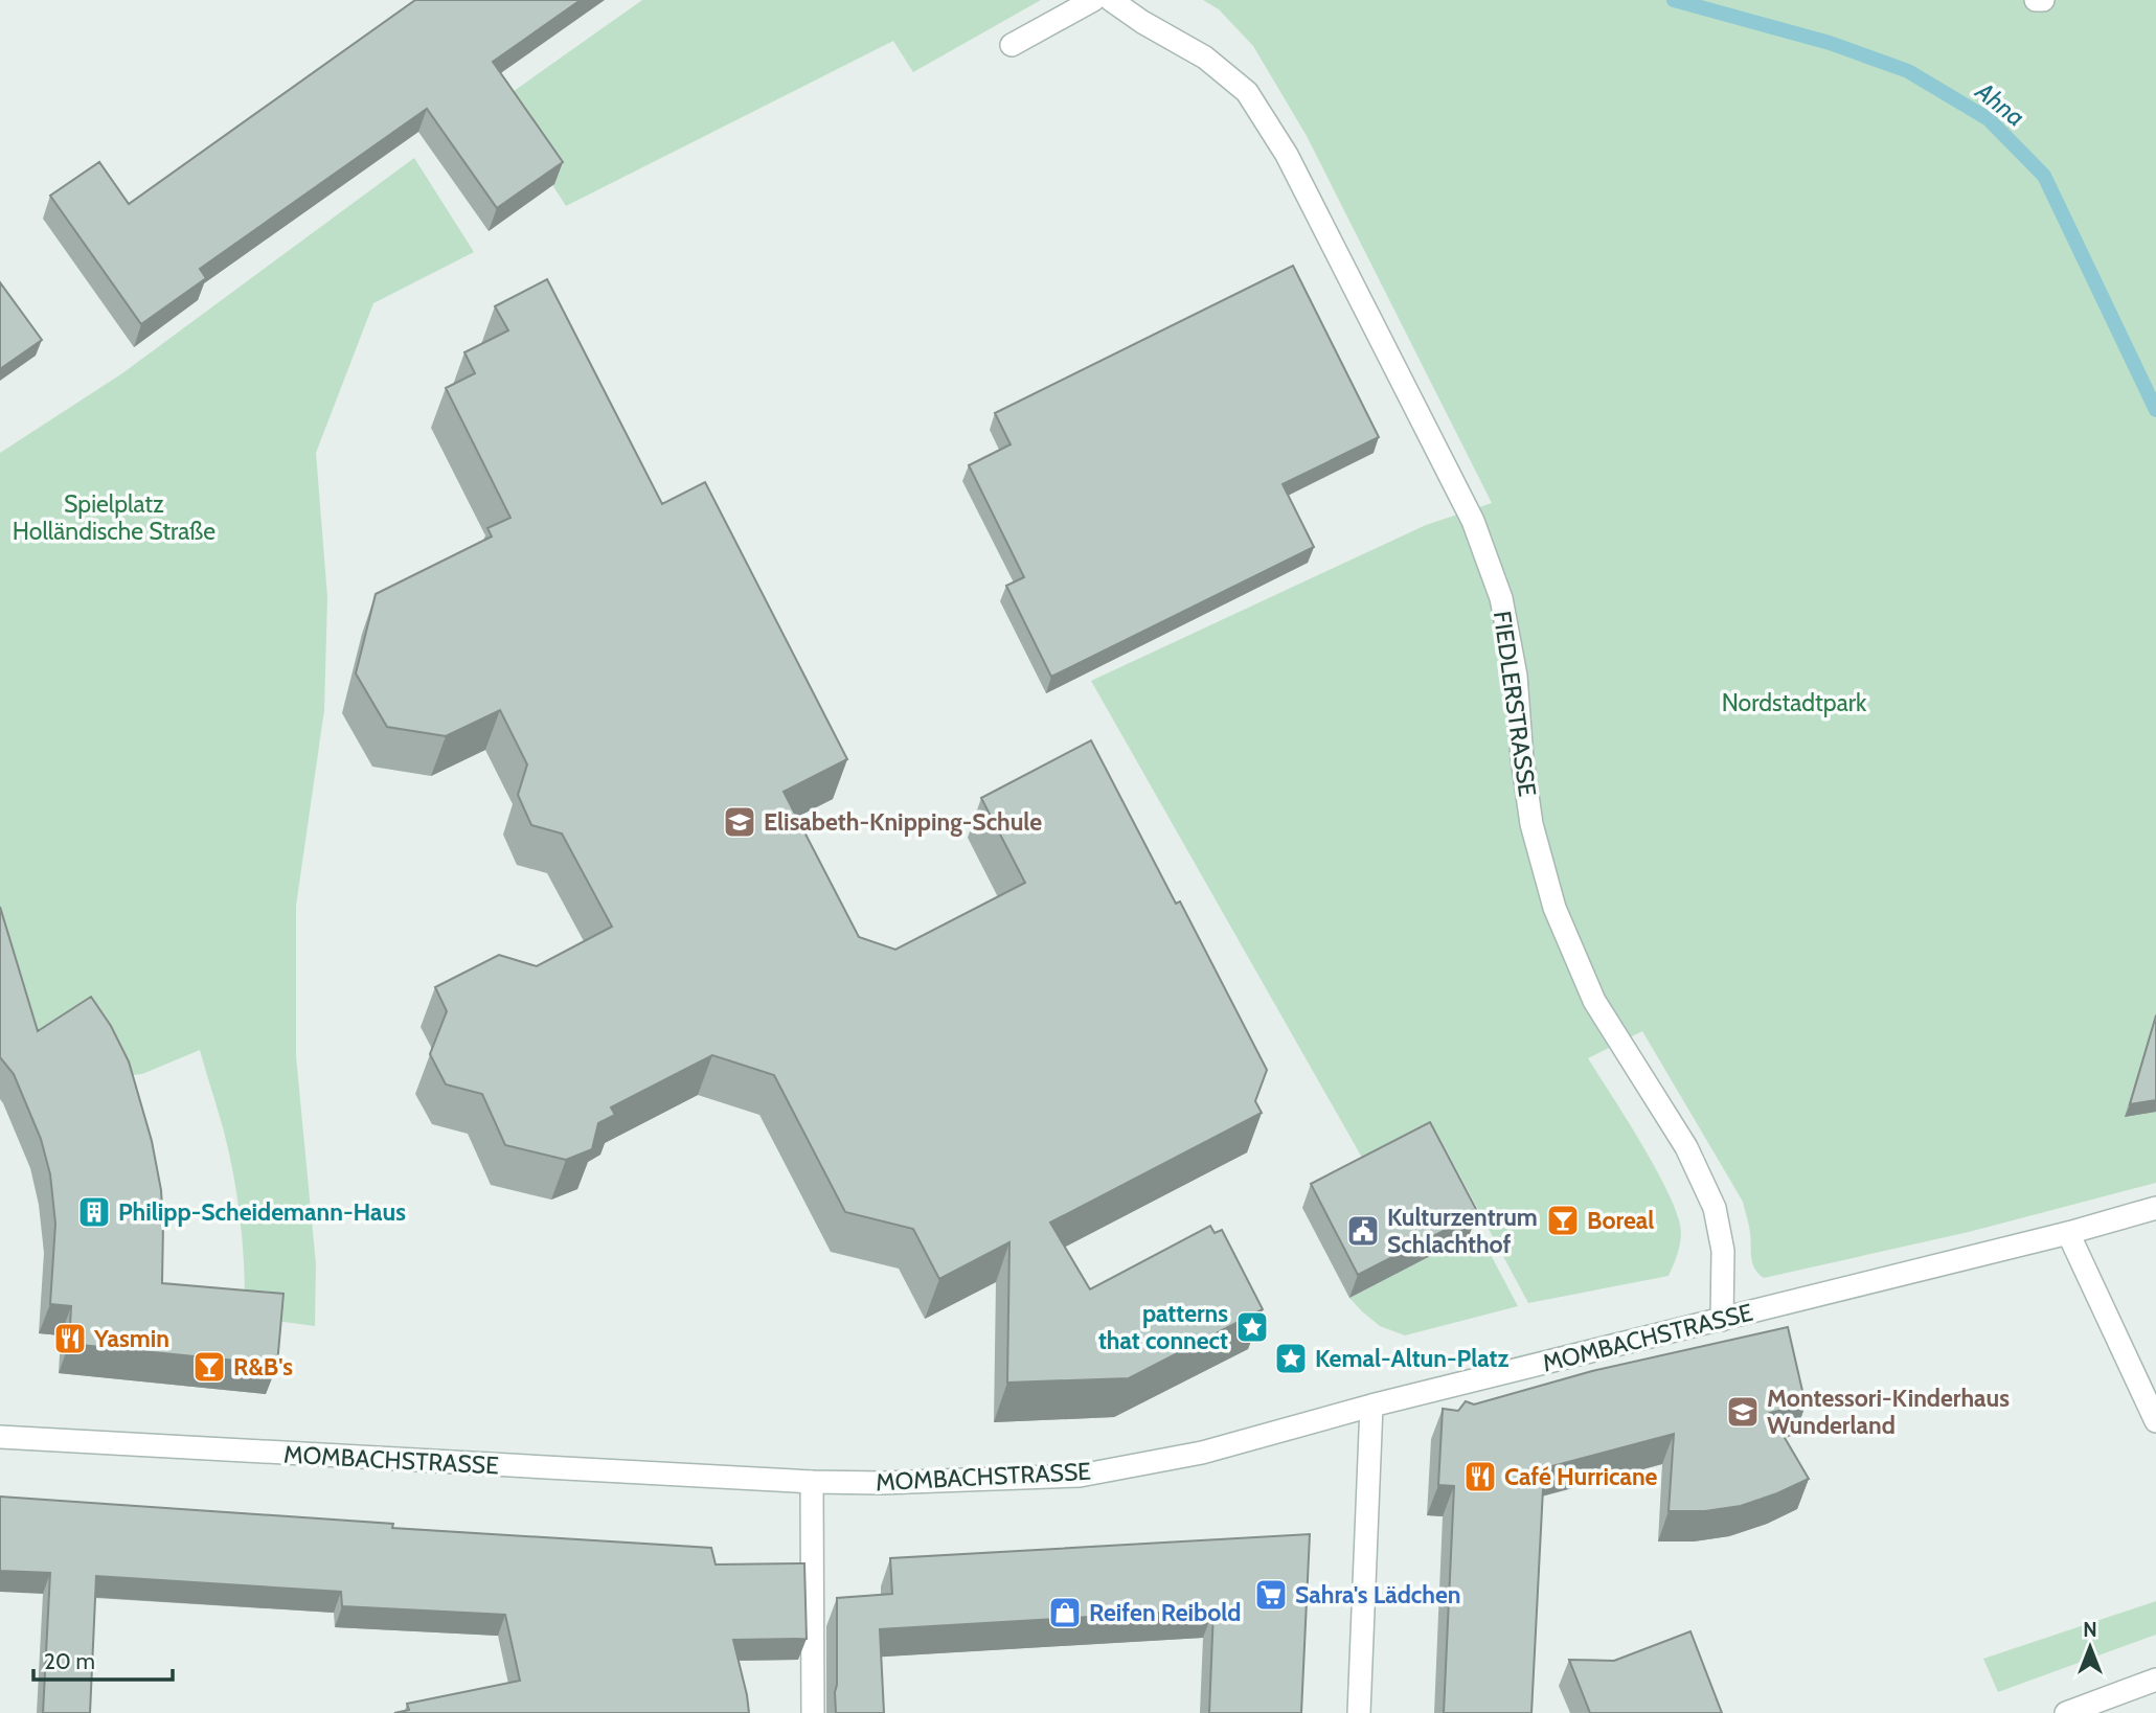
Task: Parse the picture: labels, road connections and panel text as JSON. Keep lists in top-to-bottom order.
{
  "streets": {
    "street": ["FIEDLERSTRASSE", "MOMBACHSTRASSE"]
  },
  "crossings": [
    ["FIEDLERSTRASSE", "MOMBACHSTRASSE"]
  ],
  "water": ["Ahna"],
  "parks": ["Spielplatz Holländische Straße", "Nordstadtpark"],
  "places": {
    "school or university": ["Elisabeth-Knipping-Schule", "Montessori-Kinderhaus Wunderland"],
    "building": ["Philipp-Scheidemann-Haus"],
    "bar": ["Boreal", "R&B's"],
    "public building": ["Kulturzentrum Schlachthof"],
    "place": ["patterns that connect", "Kemal-Altun-Platz"],
    "restaurant": ["Yasmin", "Café Hurricane"],
    "supermarket": ["Sahra's Lädchen"],
    "shop": ["Reifen Reibold"]
  },
  "scale_bar": "20 m",
  "north": "top"
}
